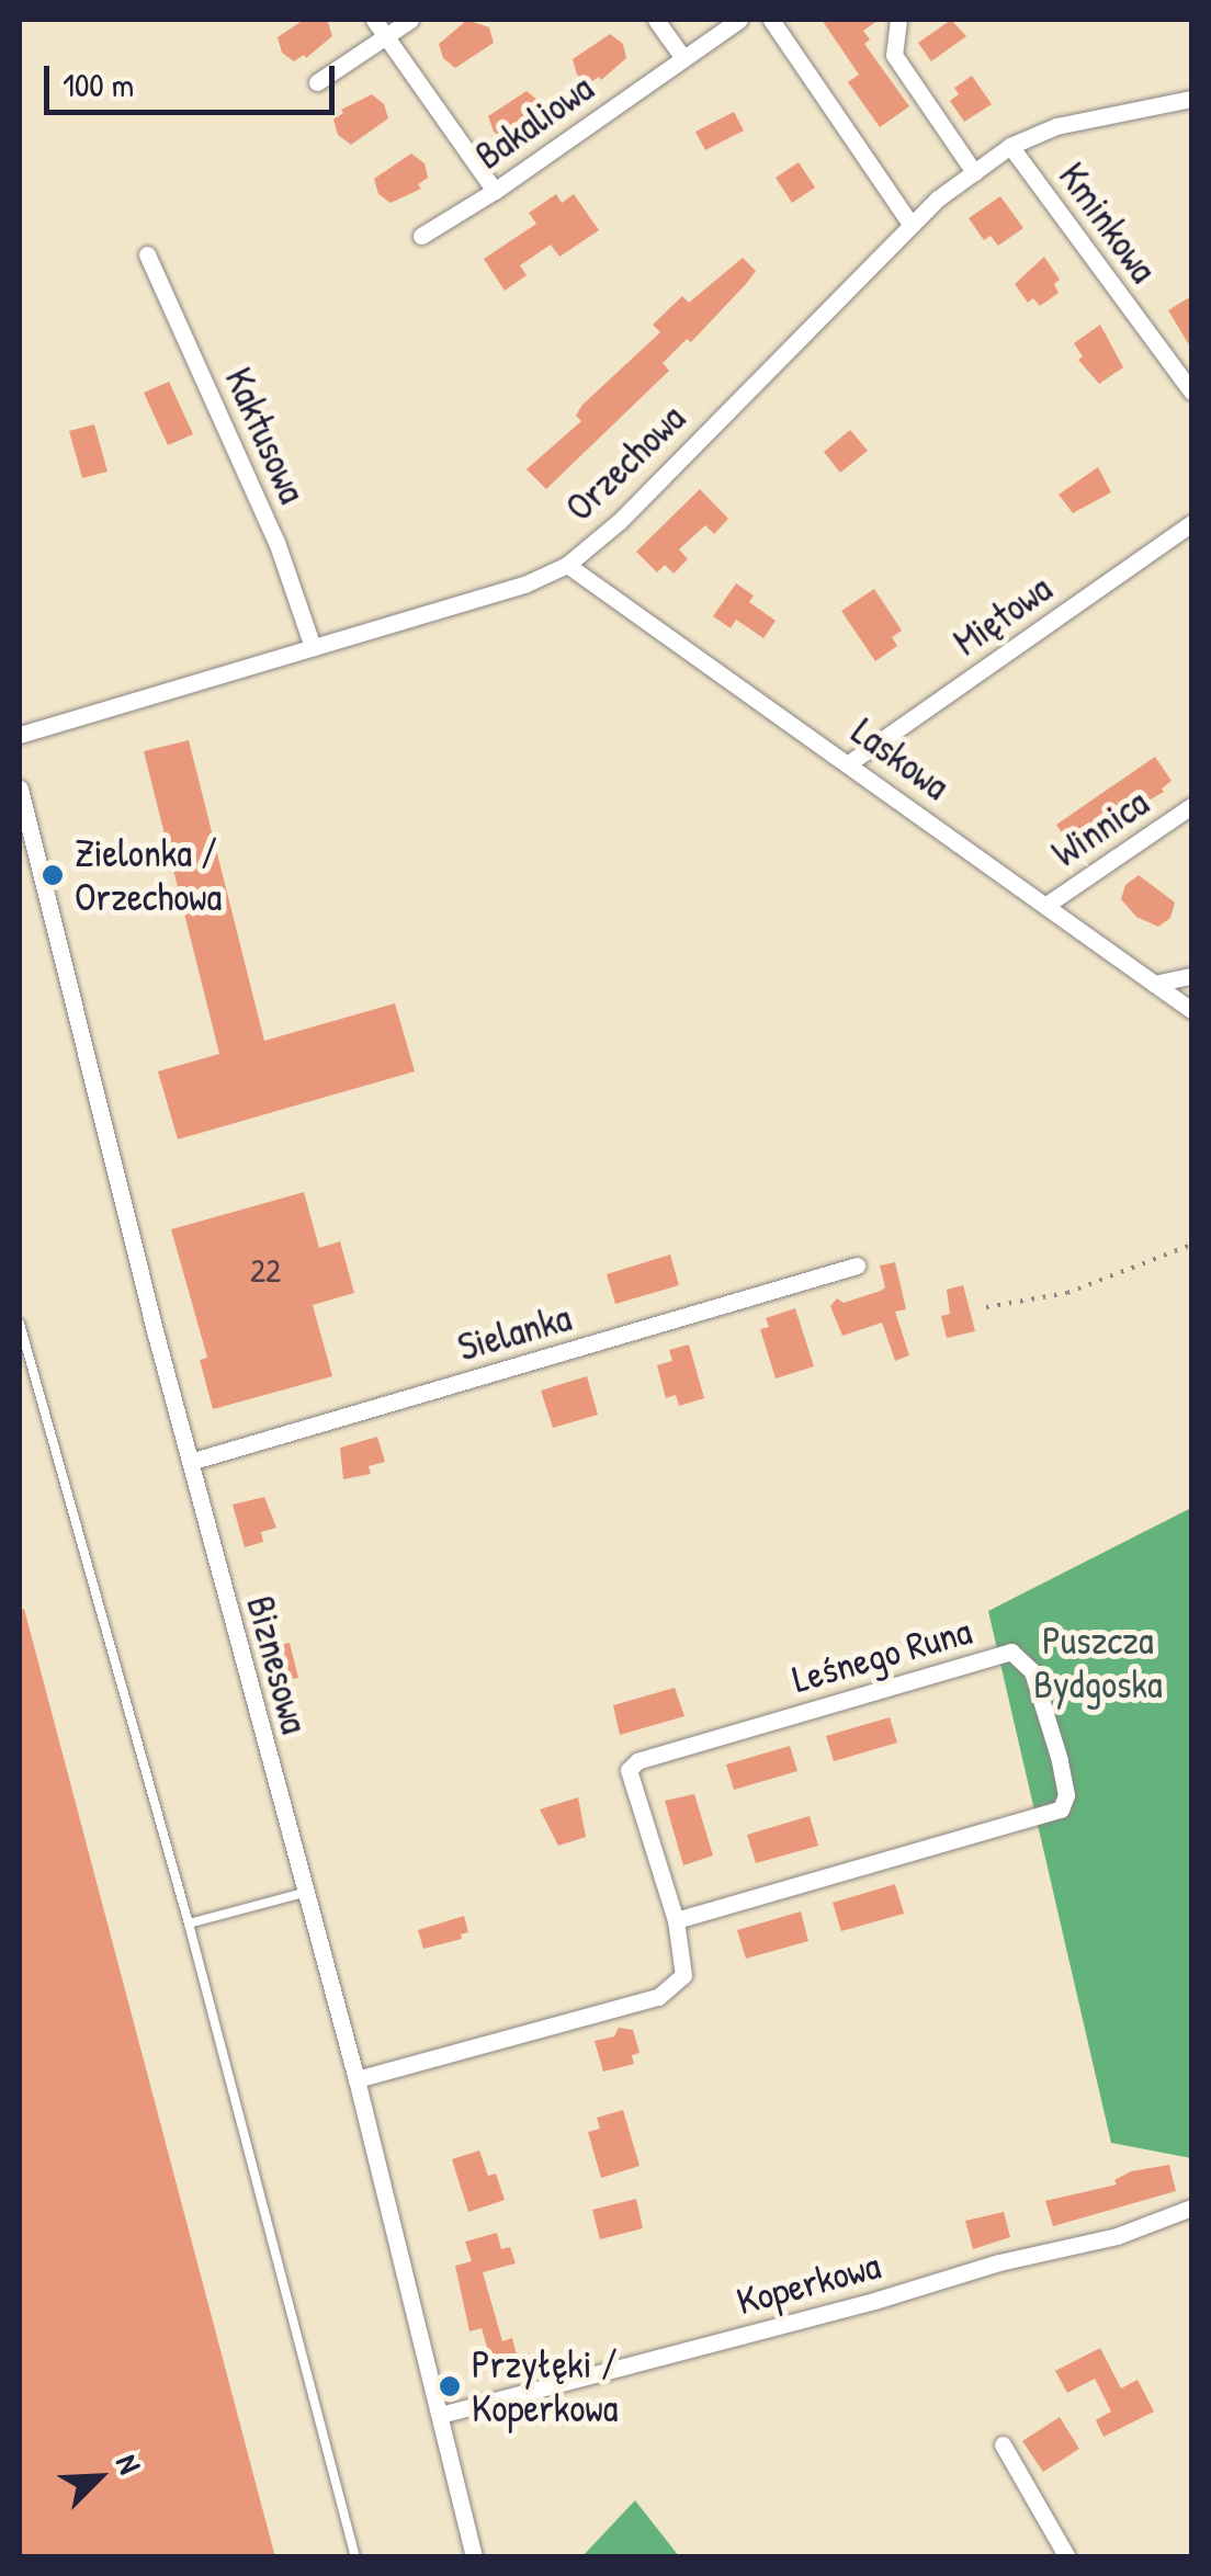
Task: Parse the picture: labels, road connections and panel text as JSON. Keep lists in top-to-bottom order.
{
  "streets": {
    "street": [
      "Bakaliowa",
      "Kminkowa",
      "Kaktusowa",
      "Orzechowa",
      "Miętowa",
      "Laskowa",
      "Winnica",
      "Sielanka",
      "Leśnego Runa",
      "Biznesowa",
      "Koperkowa"
    ]
  },
  "crossings": [
    ["Kminkowa", "Orzechowa"],
    ["Kaktusowa", "Orzechowa"],
    ["Orzechowa", "Laskowa"],
    ["Miętowa", "Laskowa"],
    ["Laskowa", "Winnica"],
    ["Sielanka", "Biznesowa"],
    ["Leśnego Runa", "Biznesowa"],
    ["Biznesowa", "Koperkowa"]
  ],
  "parks": ["Puszcza Bydgoska"],
  "places": ["Zielonka / Orzechowa", "Przyłęki / Koperkowa"],
  "house_numbers": ["22"],
  "scale_bar": "100 m",
  "north": "top right"
}
